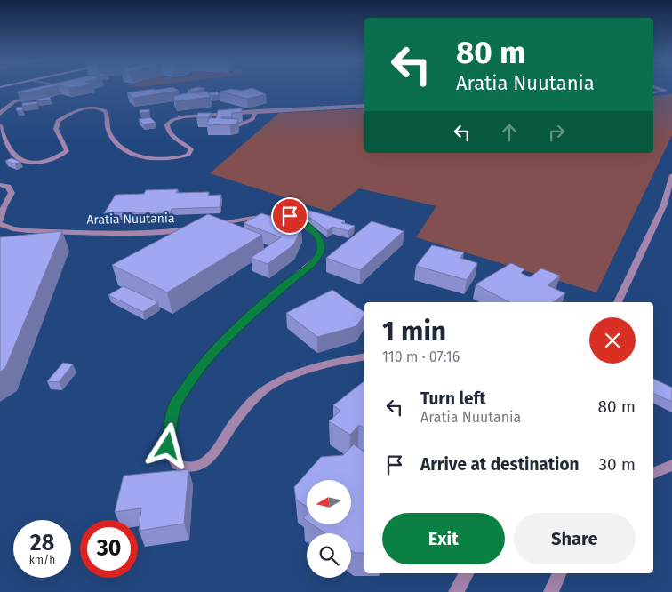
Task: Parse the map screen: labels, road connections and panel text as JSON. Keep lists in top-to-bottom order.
{
  "streets": {
    "street": ["Aratia Nuutania"]
  },
  "north": "left",
  "page": {
    "turn": ["80 m", "Aratia Nuutania"],
    "heading": ["1 min", "110 m · 07:16"],
    "list": [
      {
        "name": "Turn left",
        "note": "Aratia Nuutania",
        "value": "80 m"
      },
      {
        "name": "Arrive at destination",
        "value": "30 m"
      }
    ],
    "buttons": ["Exit", "Share"],
    "speed": "28 km/h",
    "limit": "30"
  }
}
